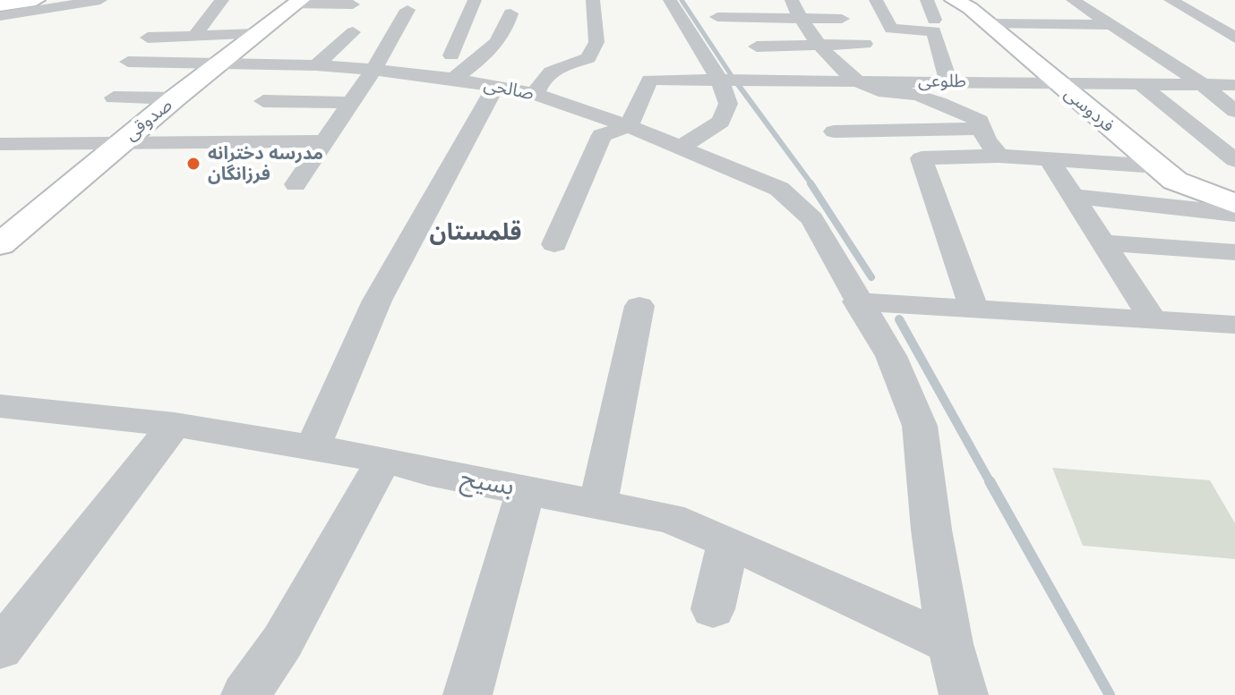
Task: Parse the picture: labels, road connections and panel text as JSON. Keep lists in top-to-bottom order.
{
  "streets": {
    "main road": ["فردوسی", "صدوقی"],
    "street": ["طلوعی", "صالحی", "بسیح"]
  },
  "crossings": [
    ["طلوعی", "صالحی"],
    ["طلوعی", "فردوسی"],
    ["صالحی", "صدوقی"]
  ],
  "districts": ["قلمستان"],
  "places": ["مدرسه دخترانه فرزانگان"]
}
